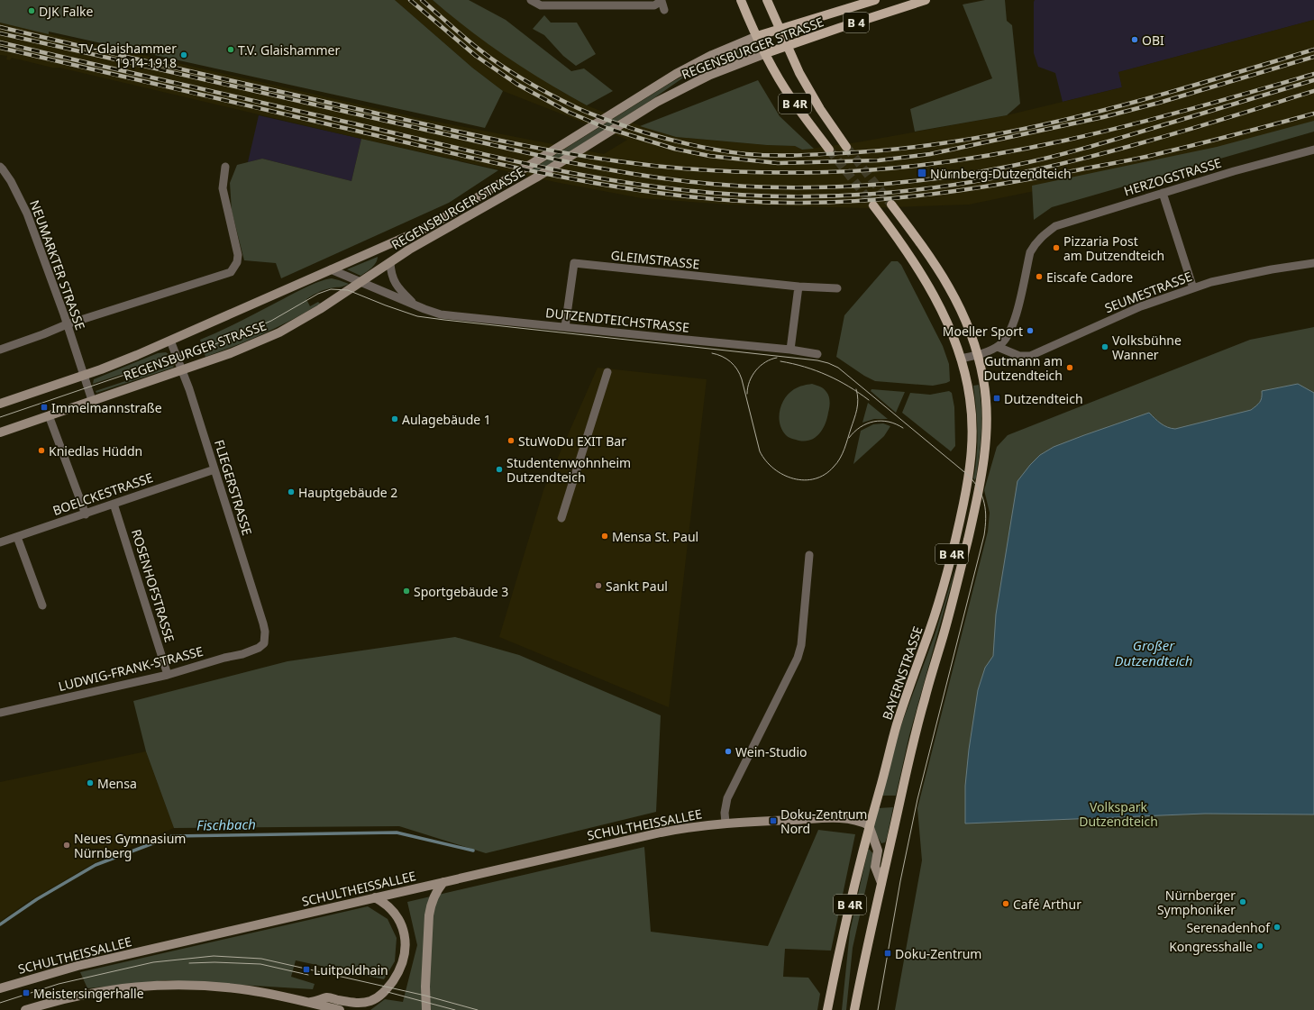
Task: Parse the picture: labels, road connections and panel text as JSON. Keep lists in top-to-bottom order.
{
  "streets": {
    "main road": [
      "B 4",
      "REGENSBURGER STRASSE",
      "B 4R",
      "BAYERNSTRASSE",
      "SCHULTHEISSALLEE"
    ],
    "street": [
      "HERZOGSTRASSE",
      "GLEIMSTRASSE",
      "NEUMARKTER STRASSE",
      "SEUMESTRASSE",
      "DUTZENDTEICHSTRASSE",
      "FLIEGERSTRASSE",
      "BOELCKESTRASSE",
      "ROSENHOFSTRASSE",
      "LUDWIG-FRANK-STRASSE"
    ]
  },
  "crossings": [
    ["REGENSBURGER STRASSE", "B 4R"],
    ["REGENSBURGER STRASSE", "NEUMARKTER STRASSE"],
    ["REGENSBURGER STRASSE", "DUTZENDTEICHSTRASSE"],
    ["REGENSBURGER STRASSE", "FLIEGERSTRASSE"],
    ["B 4R", "BAYERNSTRASSE"],
    ["HERZOGSTRASSE", "SEUMESTRASSE"],
    ["GLEIMSTRASSE", "DUTZENDTEICHSTRASSE"],
    ["FLIEGERSTRASSE", "BOELCKESTRASSE"],
    ["FLIEGERSTRASSE", "LUDWIG-FRANK-STRASSE"],
    ["BOELCKESTRASSE", "ROSENHOFSTRASSE"],
    ["ROSENHOFSTRASSE", "LUDWIG-FRANK-STRASSE"],
    ["BAYERNSTRASSE", "SCHULTHEISSALLEE"]
  ],
  "water": ["Großer Dutzendteich", "Fischbach"],
  "parks": ["Volkspark Dutzendteich"],
  "places": {
    "other": [
      "DJK Falke",
      "OBI",
      "T.V. Glaishammer",
      "TV-Glaishammer 1914-1918",
      "Pizzaria Post am Dutzendteich",
      "Eiscafe Cadore",
      "Moeller Sport",
      "Volksbühne Wanner",
      "Gutmann am Dutzendteich",
      "Aulagebäude 1",
      "StuWoDu EXIT Bar",
      "Kniedlas Hüddn",
      "Studentenwohnheim Dutzendteich",
      "Hauptgebäude 2",
      "Mensa St. Paul",
      "Sankt Paul",
      "Sportgebäude 3",
      "Wein-Studio",
      "Mensa",
      "Neues Gymnasium Nürnberg",
      "Nürnberger Symphoniker",
      "Café Arthur",
      "Serenadenhof",
      "Kongresshalle"
    ],
    "transit": [
      "Nürnberg-Dutzendteich",
      "Dutzendteich",
      "Immelmannstraße",
      "Doku-Zentrum Nord",
      "Doku-Zentrum",
      "Luitpoldhain",
      "Meistersingerhalle"
    ]
  }
}
